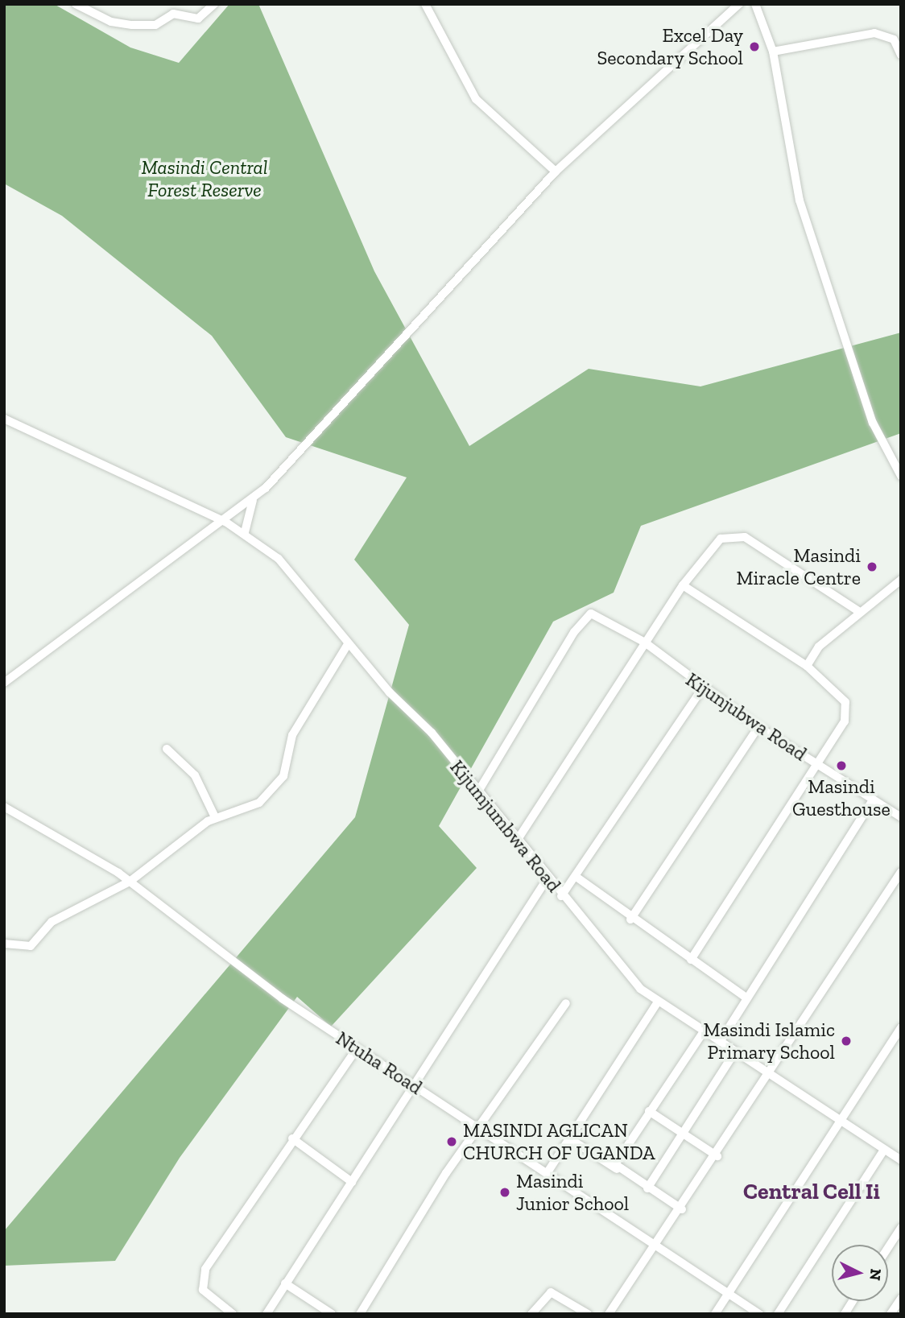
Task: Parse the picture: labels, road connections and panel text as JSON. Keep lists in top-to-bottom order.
{
  "streets": {
    "street": ["Kijunjubwa Road", "Kijumjumbwa Road", "Ntuha Road"]
  },
  "crossings": [
    ["Kijunjubwa Road", "Kijumjumbwa Road"]
  ],
  "districts": ["Central Cell Ii"],
  "parks": ["Masindi Central Forest Reserve"],
  "places": [
    "Excel Day Secondary School",
    "Masindi Miracle Centre",
    "Masindi Guesthouse",
    "Masindi Islamic Primary School",
    "MASINDI AGLICAN CHURCH OF UGANDA",
    "Masindi Junior School"
  ],
  "north": "right"
}
